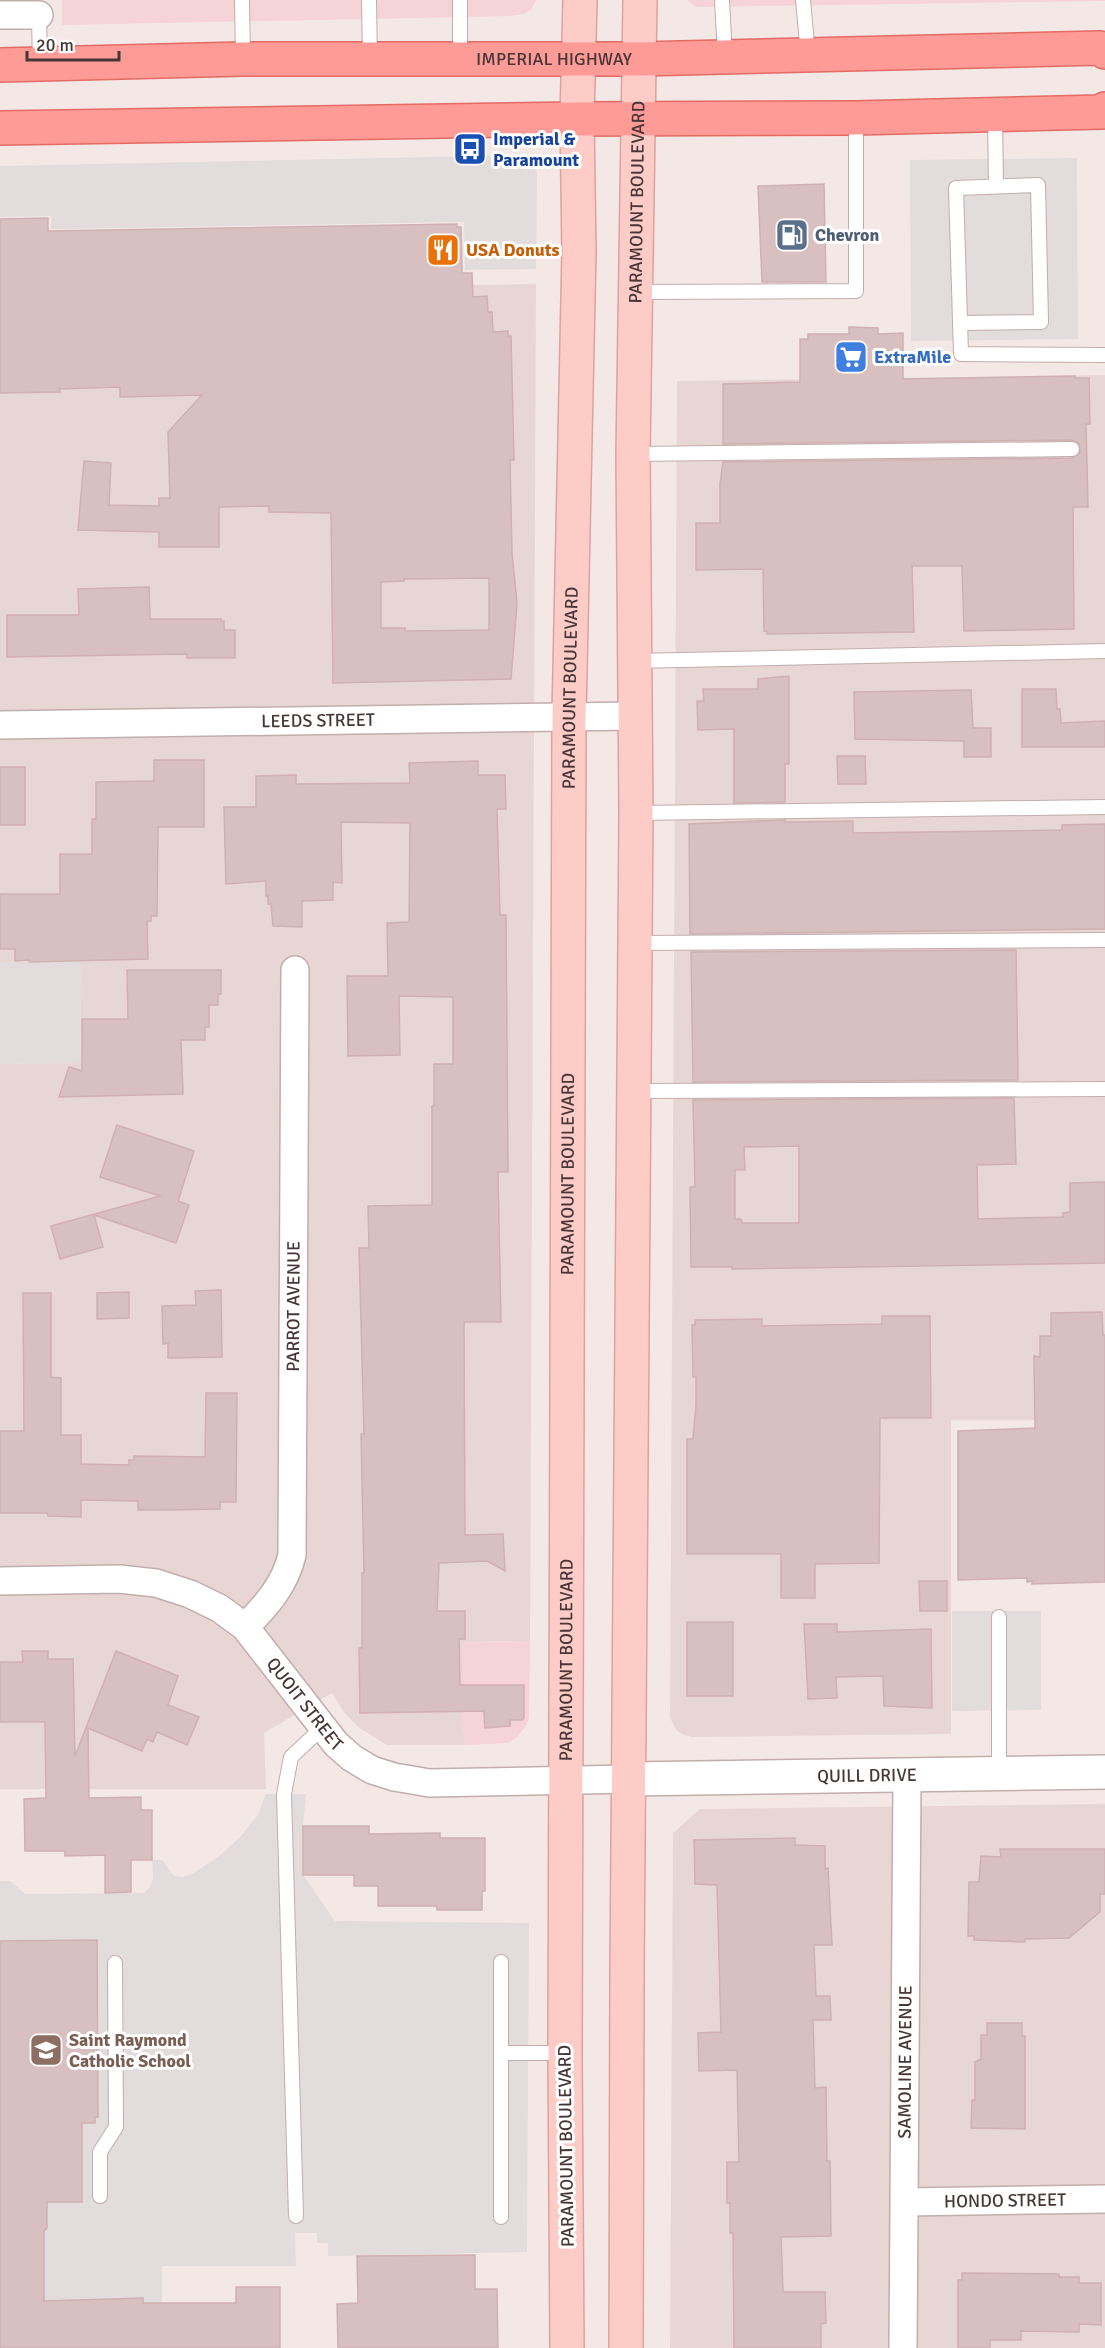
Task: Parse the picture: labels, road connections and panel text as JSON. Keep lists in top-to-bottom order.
{
  "streets": {
    "main road": ["IMPERIAL HIGHWAY", "PARAMOUNT BOULEVARD"],
    "street": [
      "LEEDS STREET",
      "PARROT AVENUE",
      "QUOIT STREET",
      "QUILL DRIVE",
      "SAMOLINE AVENUE",
      "HONDO STREET"
    ]
  },
  "crossings": [
    ["IMPERIAL HIGHWAY", "PARAMOUNT BOULEVARD"],
    ["PARAMOUNT BOULEVARD", "LEEDS STREET"],
    ["PARAMOUNT BOULEVARD", "QUOIT STREET"],
    ["PARAMOUNT BOULEVARD", "QUILL DRIVE"],
    ["PARROT AVENUE", "QUOIT STREET"],
    ["QUOIT STREET", "QUILL DRIVE"],
    ["QUILL DRIVE", "SAMOLINE AVENUE"],
    ["SAMOLINE AVENUE", "HONDO STREET"]
  ],
  "places": {
    "bus stop": ["Imperial & Paramount"],
    "fuel station": ["Chevron"],
    "restaurant": ["USA Donuts"],
    "supermarket": ["ExtraMile"],
    "school or university": ["Saint Raymond Catholic School"]
  },
  "scale_bar": "20 m"
}
